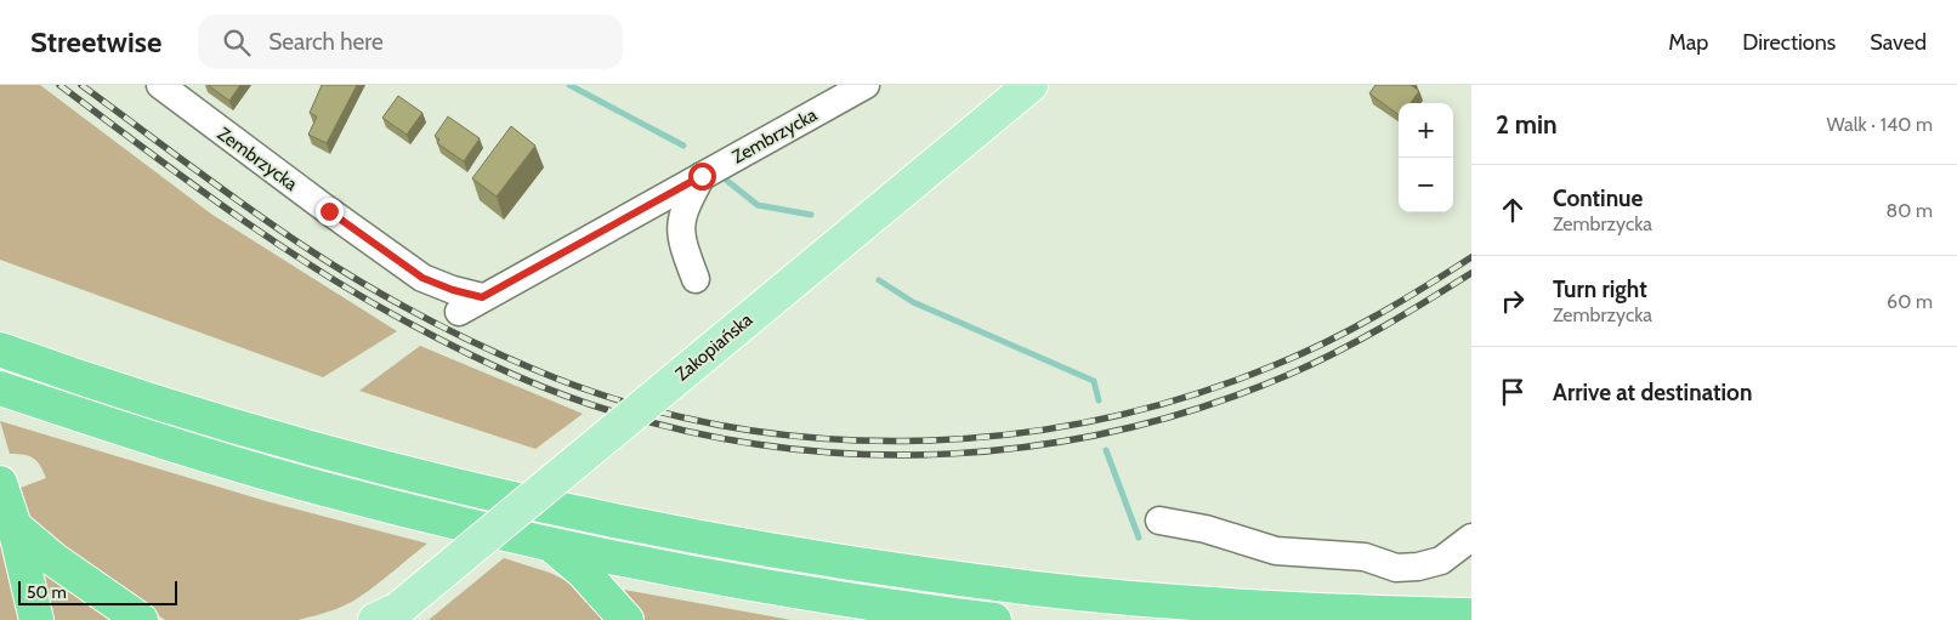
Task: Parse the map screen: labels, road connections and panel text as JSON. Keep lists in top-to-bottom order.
{
  "streets": {
    "main road": ["Zakopiańska"],
    "street": ["Zembrzycka"]
  },
  "scale_bar": "50 m",
  "page": {
    "header": "Streetwise",
    "search": "Search here",
    "nav": ["Map", "Directions", "Saved"],
    "heading": ["2 min", "Walk · 140 m"],
    "map_buttons": ["+", "−"],
    "list": [
      ["Continue", "Zembrzycka", "80 m"],
      ["Turn right", "Zembrzycka", "60 m"],
      "Arrive at destination"
    ],
    "scale": "50 m"
  }
}
